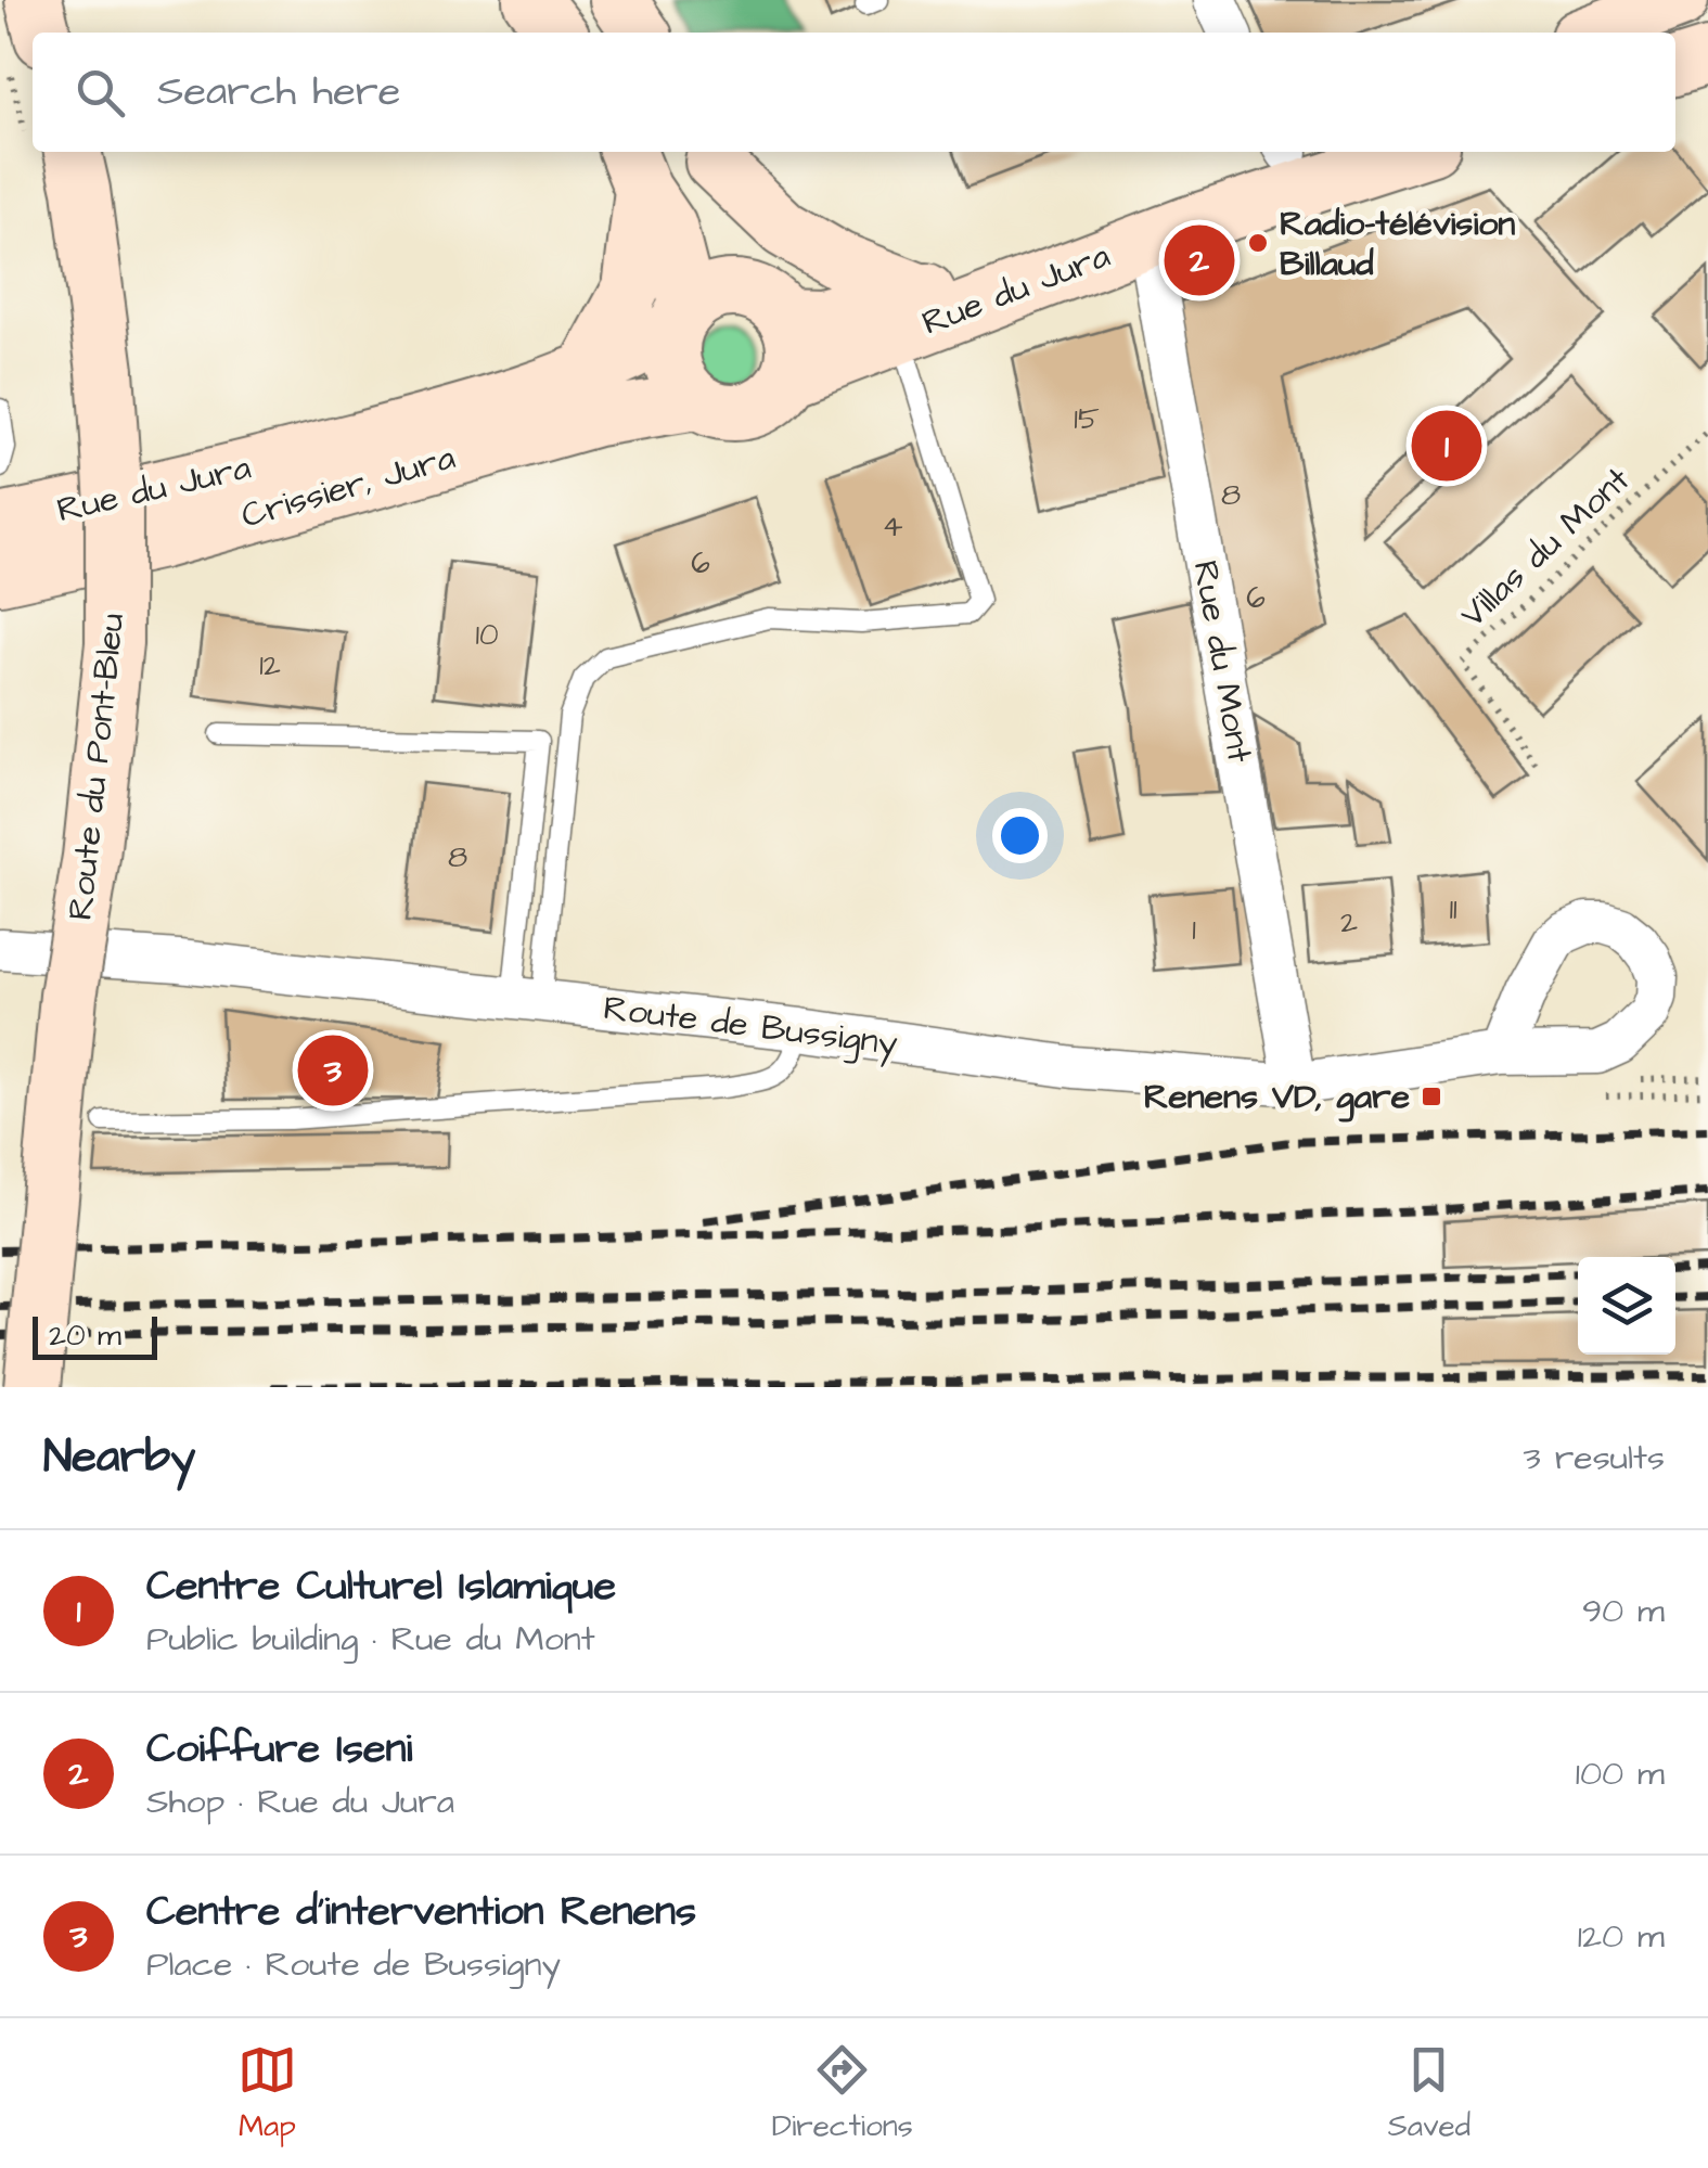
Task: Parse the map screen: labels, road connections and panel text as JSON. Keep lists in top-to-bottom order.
{
  "streets": {
    "main road": ["Rue du Jura", "Crissier, Jura", "Route du Pont-Bleu"],
    "street": ["Rue du Mont", "Route de Bussigny"],
    "path": ["Villas du Mont"]
  },
  "crossings": [
    ["Rue du Jura", "Crissier, Jura"],
    ["Rue du Jura", "Rue du Mont"],
    ["Rue du Mont", "Route de Bussigny"]
  ],
  "places": {
    "other": ["Radio-télévision Billaud"],
    "transit": ["Renens VD, gare"]
  },
  "house_numbers": [
    "15",
    "8",
    "4",
    "6",
    "6",
    "10",
    "12",
    "8",
    "11",
    "2",
    "1"
  ],
  "scale_bar": "20 m",
  "page": {
    "search": "Search here",
    "pins": ["2", "1", "3"],
    "scale": "20 m",
    "heading": ["Nearby", "3 results"],
    "list": [
      {
        "mark": "1",
        "name": "Centre Culturel Islamique",
        "note": "Public building · Rue du Mont",
        "value": "90 m"
      },
      {
        "mark": "2",
        "name": "Coiffure Iseni",
        "note": "Shop · Rue du Jura",
        "value": "100 m"
      },
      {
        "mark": "3",
        "name": "Centre d'intervention Renens",
        "note": "Place · Route de Bussigny",
        "value": "120 m"
      }
    ],
    "nav": ["Map", "Directions", "Saved"]
  }
}
